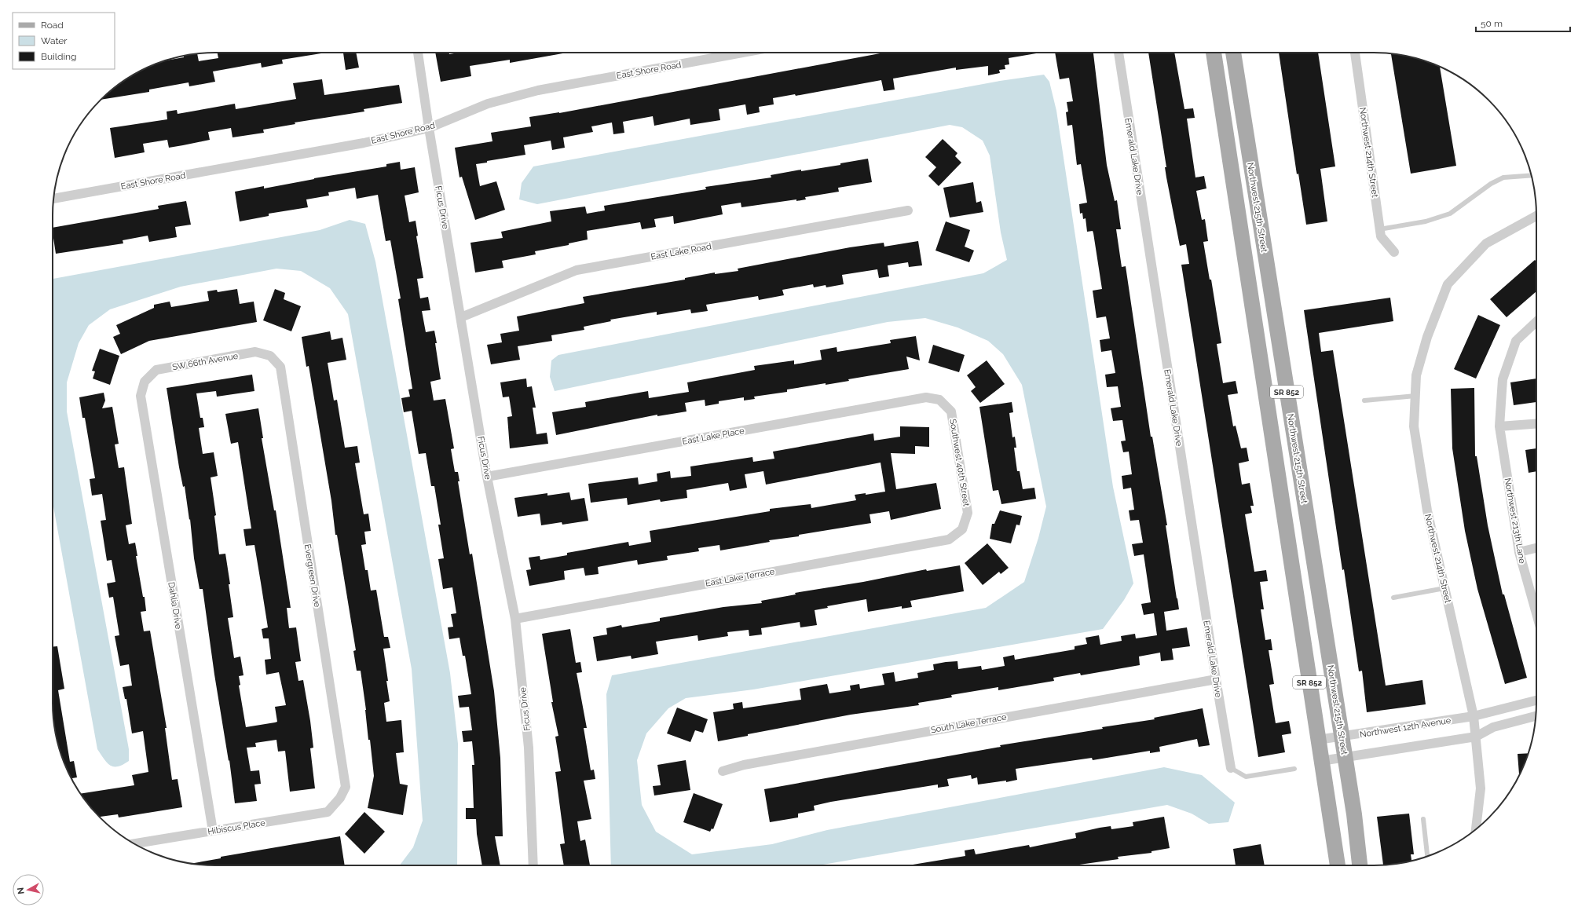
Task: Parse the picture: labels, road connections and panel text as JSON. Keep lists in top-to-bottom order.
{
  "streets": {
    "main road": ["Northwest 215th Street", "SR 852"],
    "street": [
      "East Shore Road",
      "Northwest 214th Street",
      "Emerald Lake Drive",
      "Ficus Drive",
      "East Lake Road",
      "SW 66th Avenue",
      "East Lake Place",
      "Southwest 40th Street",
      "Northwest 213th Lane",
      "Evergreen Drive",
      "East Lake Terrace",
      "Dahlia Drive",
      "South Lake Terrace",
      "Northwest 12th Avenue",
      "Hibiscus Place"
    ]
  },
  "crossings": [
    ["East Shore Road", "Ficus Drive"],
    ["Northwest 214th Street", "Northwest 12th Avenue"],
    ["Emerald Lake Drive", "South Lake Terrace"],
    ["Ficus Drive", "East Lake Road"],
    ["Ficus Drive", "East Lake Place"],
    ["Ficus Drive", "East Lake Terrace"],
    ["Northwest 215th Street", "Northwest 12th Avenue"],
    ["SW 66th Avenue", "Evergreen Drive"],
    ["SW 66th Avenue", "Dahlia Drive"],
    ["SR 852", "Northwest 12th Avenue"],
    ["East Lake Place", "Southwest 40th Street"],
    ["Southwest 40th Street", "East Lake Terrace"],
    ["Evergreen Drive", "Hibiscus Place"],
    ["Dahlia Drive", "Hibiscus Place"]
  ],
  "legend": ["Road", "Water", "Building"],
  "scale_bar": "50 m",
  "north": "left"
}
